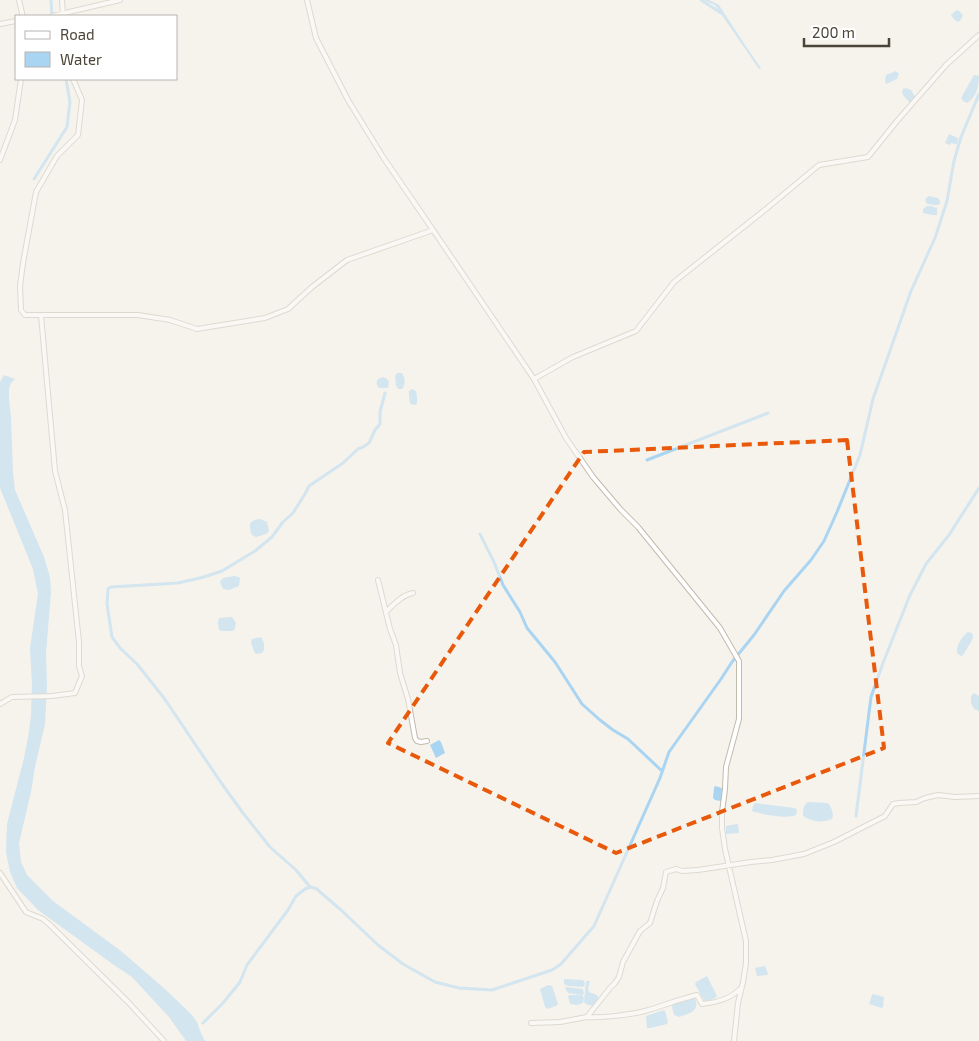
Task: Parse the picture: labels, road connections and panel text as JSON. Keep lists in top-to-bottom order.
{
  "legend": ["Road", "Water"],
  "scale_bar": "200 m"
}
